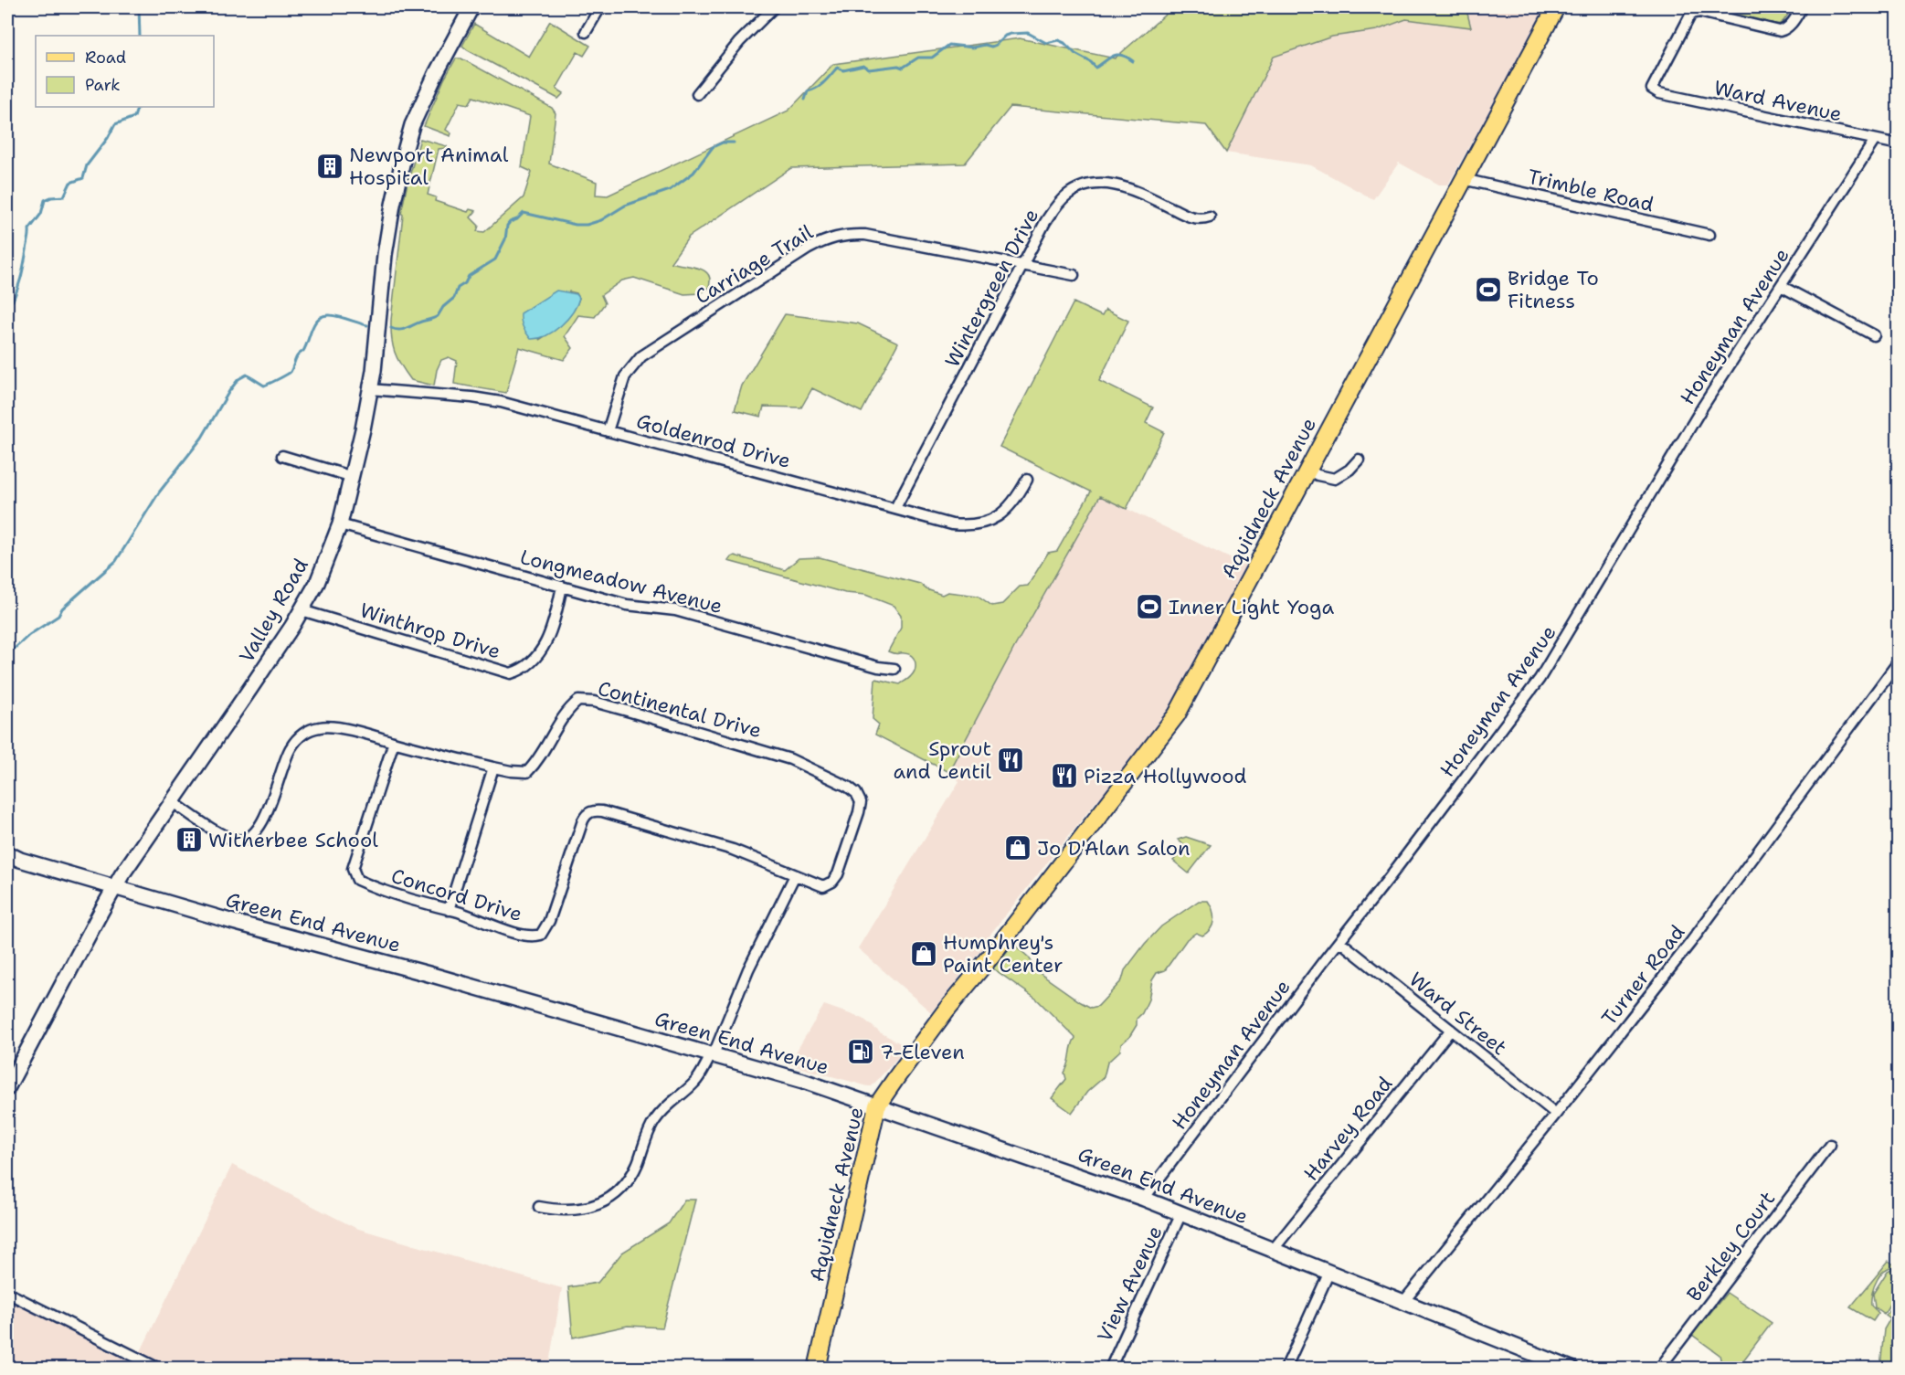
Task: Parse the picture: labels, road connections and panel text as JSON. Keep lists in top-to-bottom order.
{
  "streets": {
    "main road": ["Aquidneck Avenue", "Valley Road", "Green End Avenue"],
    "street": [
      "Ward Avenue",
      "Trimble Road",
      "Carriage Trail",
      "Wintergreen Drive",
      "Honeyman Avenue",
      "Goldenrod Drive",
      "Longmeadow Avenue",
      "Winthrop Drive",
      "Continental Drive",
      "Concord Drive",
      "Turner Road",
      "Ward Street",
      "Harvey Road",
      "Berkley Court",
      "View Avenue"
    ]
  },
  "crossings": [
    ["Ward Avenue", "Honeyman Avenue"],
    ["Trimble Road", "Aquidneck Avenue"],
    ["Carriage Trail", "Wintergreen Drive"],
    ["Carriage Trail", "Goldenrod Drive"],
    ["Wintergreen Drive", "Goldenrod Drive"],
    ["Honeyman Avenue", "Green End Avenue"],
    ["Honeyman Avenue", "Ward Street"],
    ["Goldenrod Drive", "Valley Road"],
    ["Aquidneck Avenue", "Green End Avenue"],
    ["Longmeadow Avenue", "Valley Road"],
    ["Longmeadow Avenue", "Winthrop Drive"],
    ["Valley Road", "Winthrop Drive"],
    ["Valley Road", "Continental Drive"],
    ["Valley Road", "Green End Avenue"],
    ["Continental Drive", "Concord Drive"],
    ["Green End Avenue", "Turner Road"],
    ["Green End Avenue", "Harvey Road"],
    ["Green End Avenue", "View Avenue"],
    ["Turner Road", "Ward Street"],
    ["Ward Street", "Harvey Road"]
  ],
  "places": {
    "building": ["Newport Animal Hospital", "Witherbee School"],
    "sports": ["Bridge To Fitness", "Inner Light Yoga"],
    "restaurant": ["Sprout and Lentil", "Pizza Hollywood"],
    "shop": ["Jo D'Alan Salon", "Humphrey's Paint Center"],
    "fuel station": ["7-Eleven"]
  },
  "legend": ["Road", "Park"]
}
